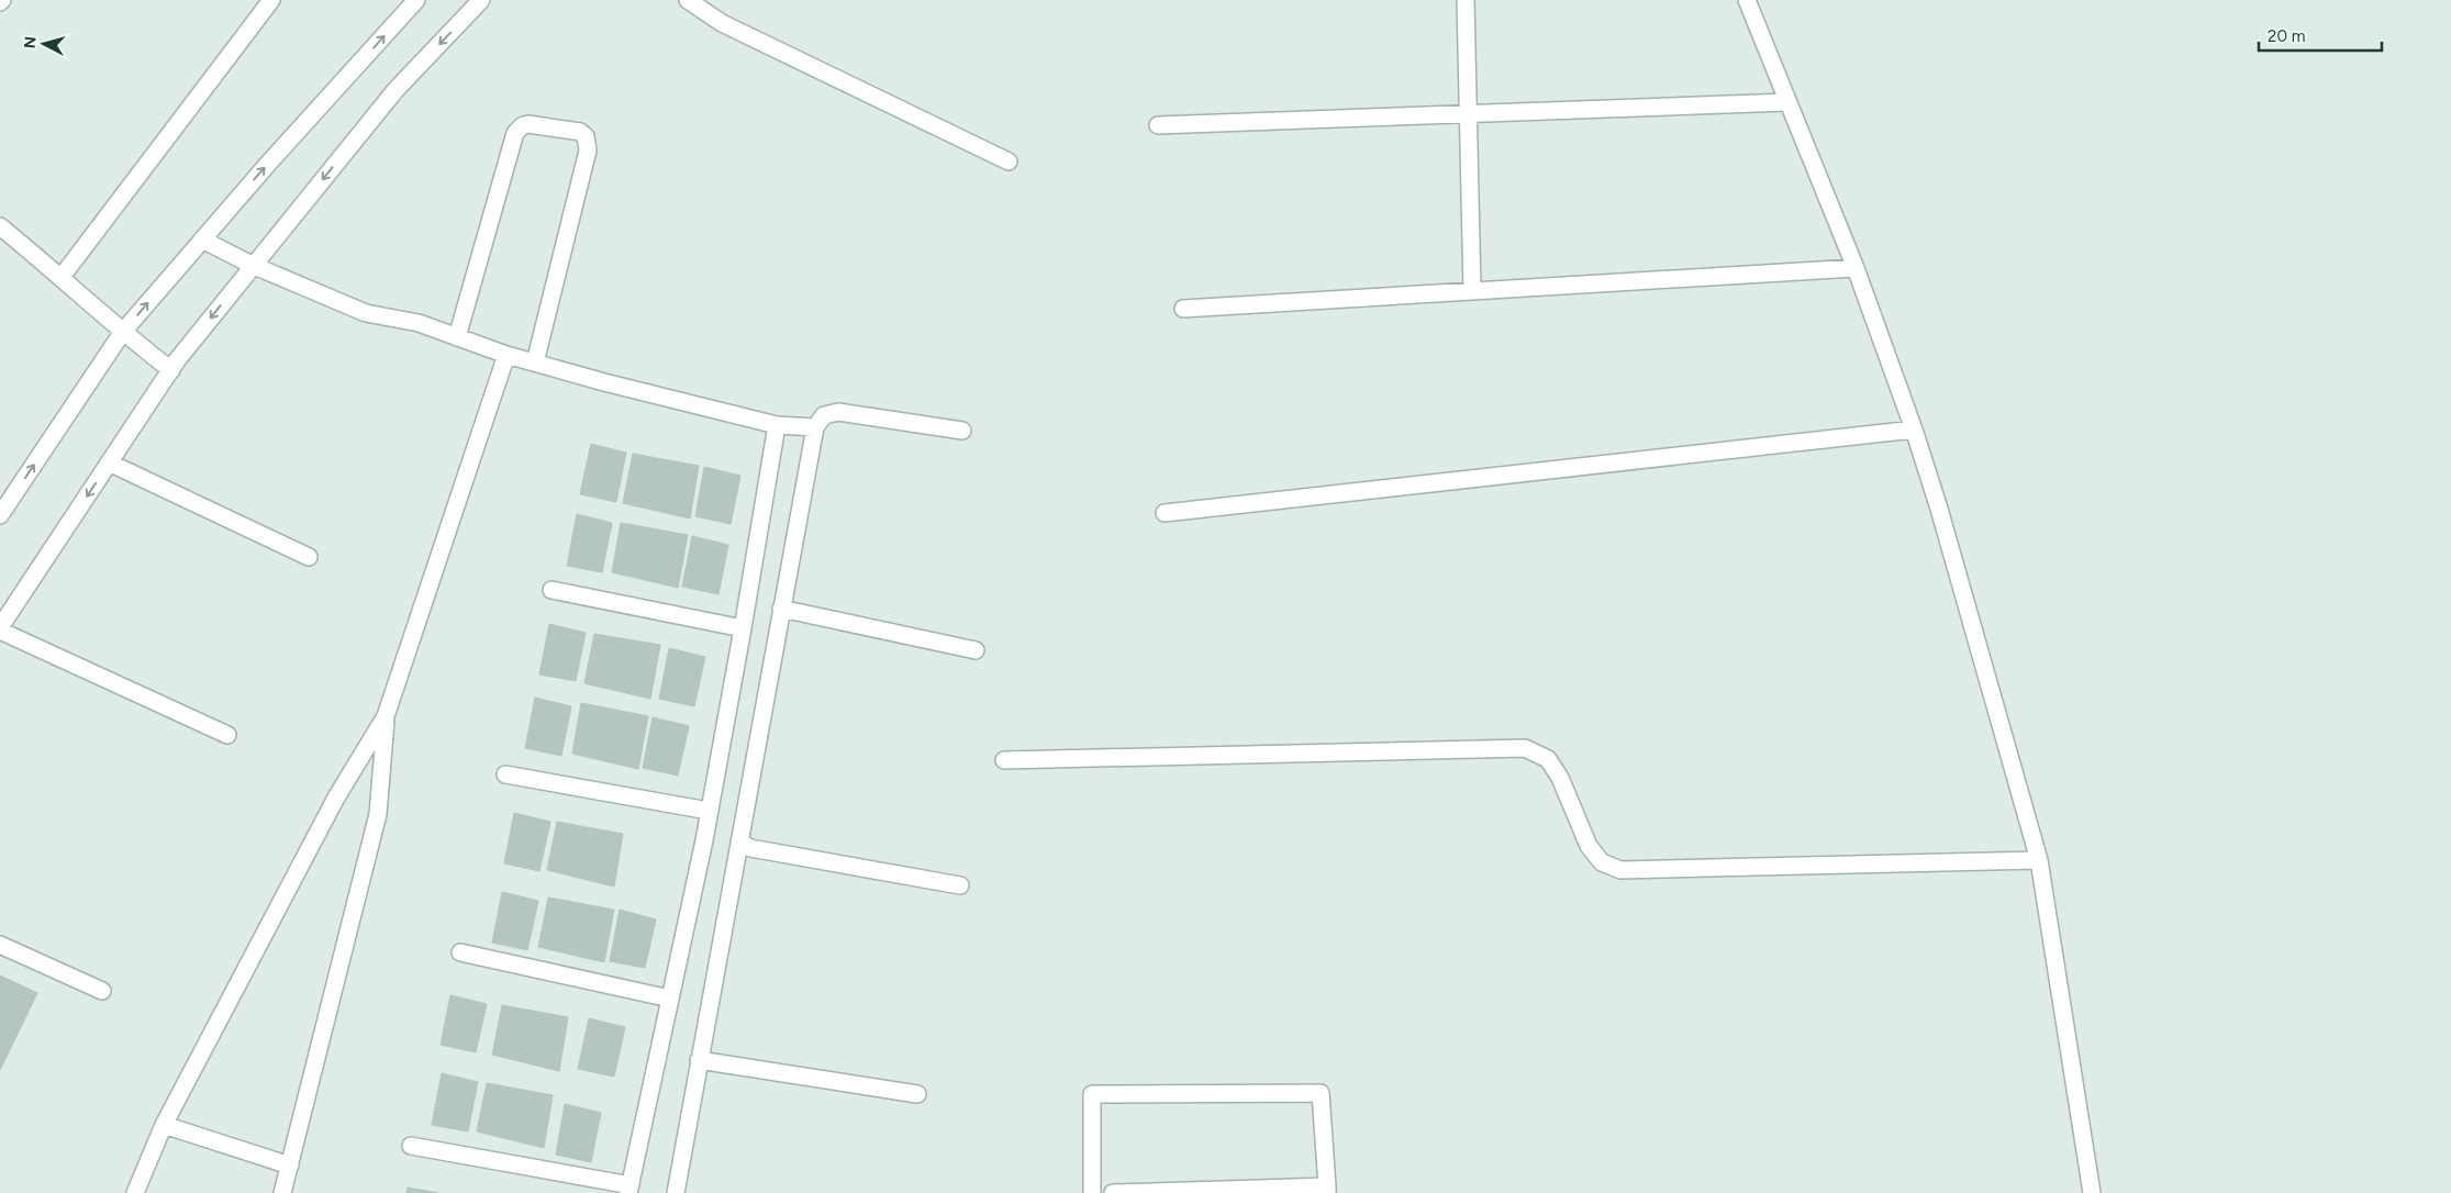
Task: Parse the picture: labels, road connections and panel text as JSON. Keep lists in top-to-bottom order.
{
  "scale_bar": "20 m",
  "north": "left"
}
